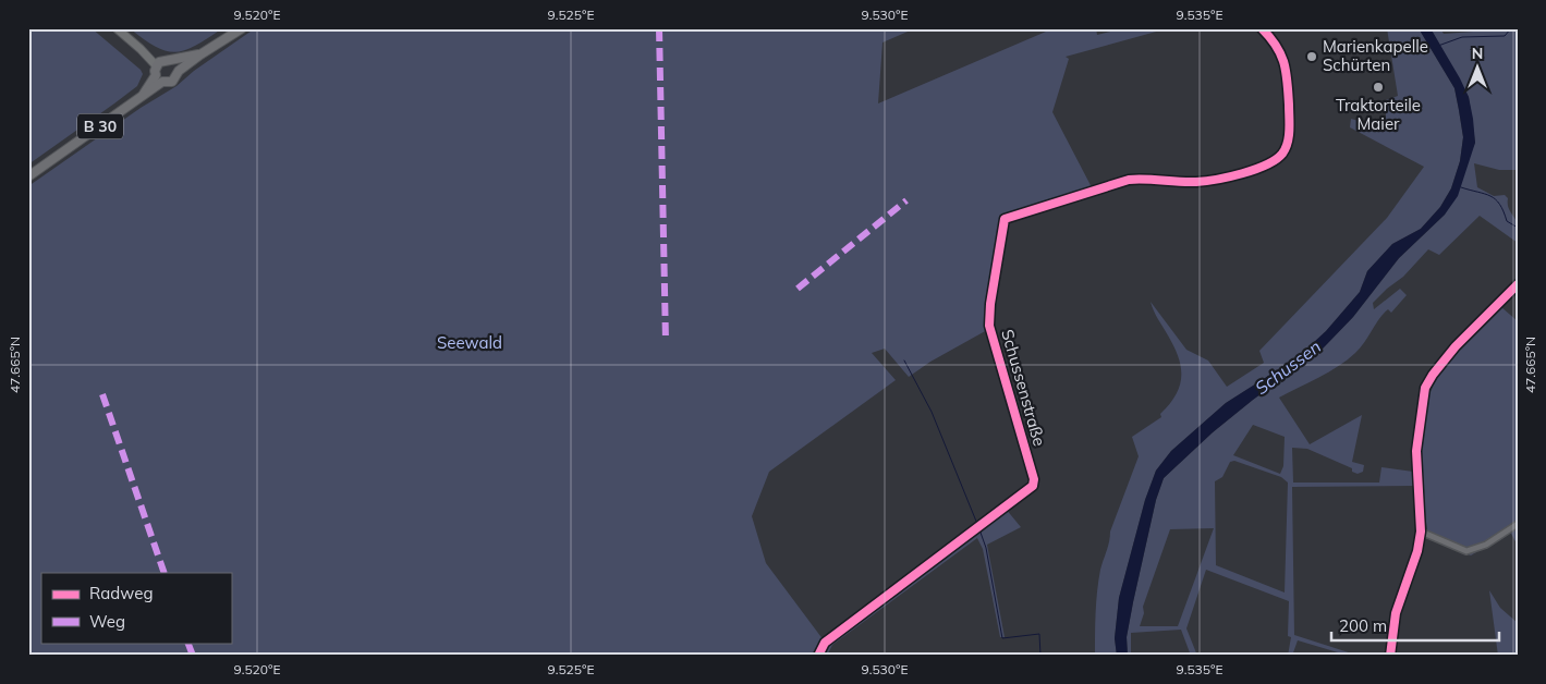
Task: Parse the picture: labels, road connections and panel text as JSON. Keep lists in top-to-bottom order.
{
  "streets": {
    "main road": ["B 30"],
    "street": ["Schussenstraße"]
  },
  "water": ["Schussen"],
  "parks": ["Seewald"],
  "places": ["Marienkapelle Schürten", "Traktorteile Maier"],
  "legend": ["Radweg", "Weg"],
  "scale_bar": "200 m",
  "north": "top",
  "coordinates": [
    "9.520°E",
    "9.525°E",
    "9.530°E",
    "9.535°E",
    "47.665°N"
  ]
}
